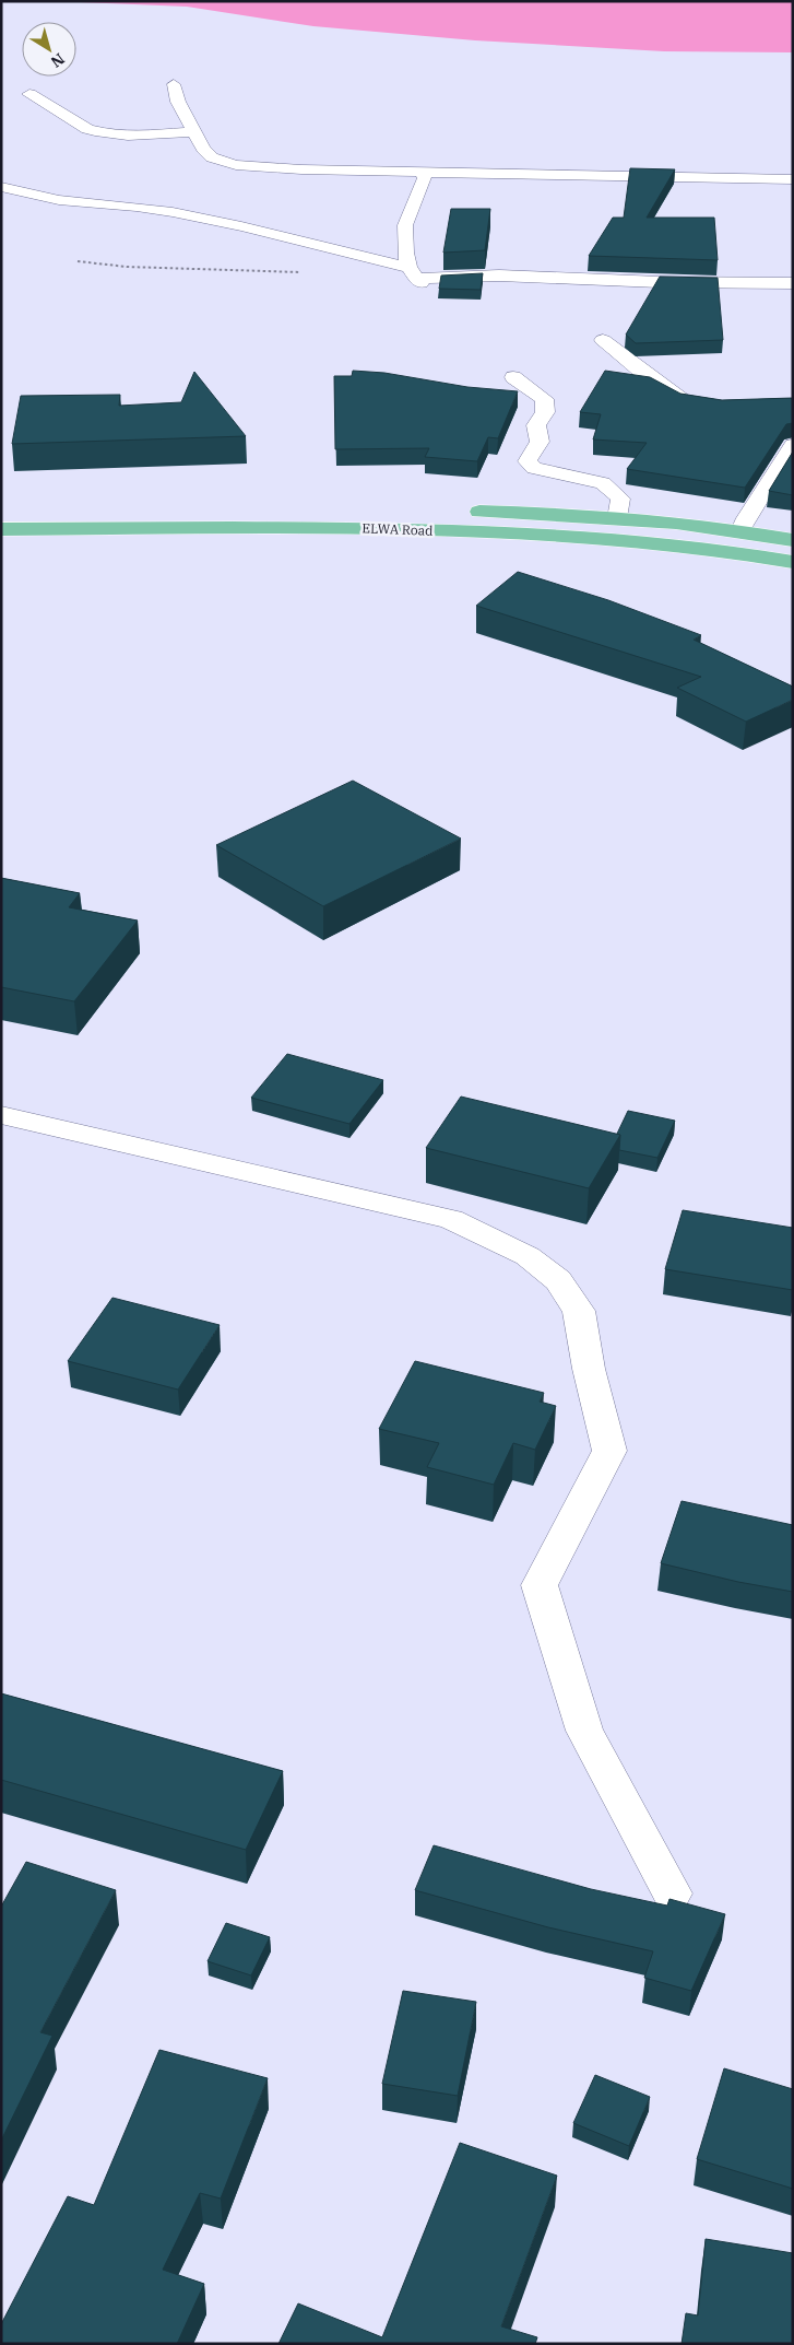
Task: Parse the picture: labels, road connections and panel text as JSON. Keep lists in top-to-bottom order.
{
  "streets": {
    "main road": ["ELWA Road"]
  },
  "north": "bottom right"
}
